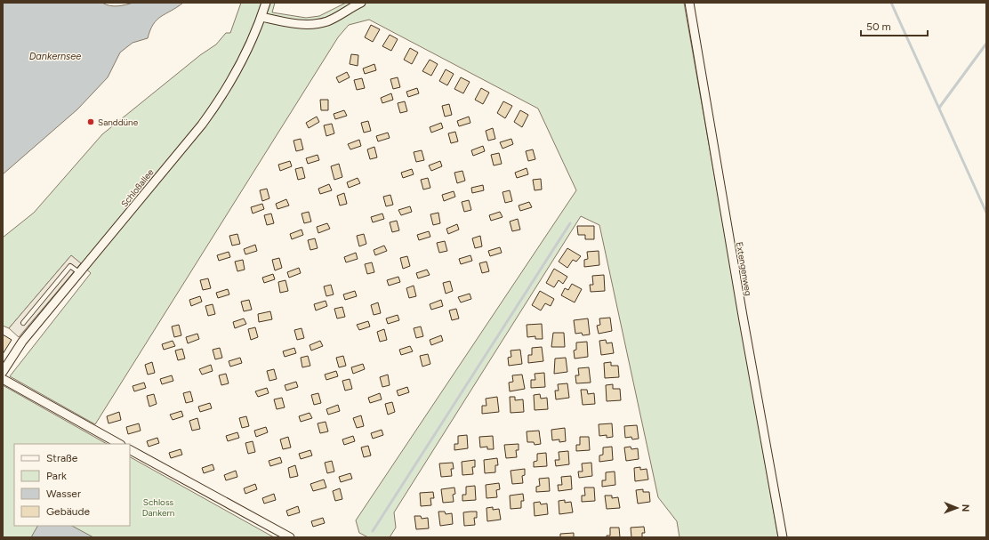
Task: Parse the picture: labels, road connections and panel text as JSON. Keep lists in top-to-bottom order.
{
  "streets": {
    "street": ["Schloßallee", "Extengenweg"]
  },
  "water": ["Dankernsee"],
  "parks": ["Schloss Dankern"],
  "places": ["Sanddüne"],
  "legend": [
    "Straße",
    "Park",
    "Wasser",
    "Gebäude"
  ],
  "scale_bar": "50 m",
  "north": "right"
}
